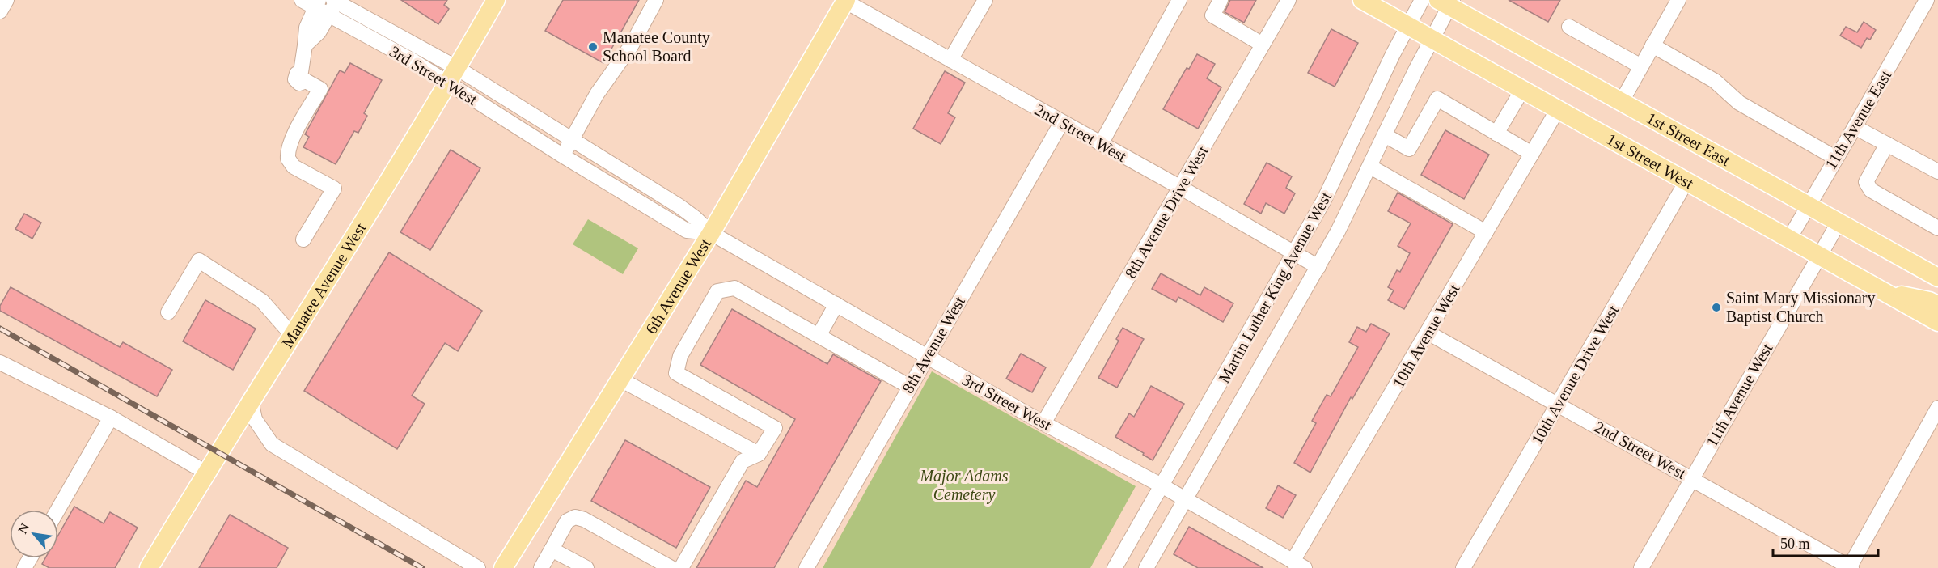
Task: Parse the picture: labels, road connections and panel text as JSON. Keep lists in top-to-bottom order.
{
  "streets": {
    "main road": [
      "1st Street East",
      "1st Street West",
      "Manatee Avenue West",
      "6th Avenue West"
    ],
    "street": [
      "3rd Street West",
      "11th Avenue East",
      "2nd Street West",
      "8th Avenue Drive West",
      "Martin Luther King Avenue West",
      "10th Avenue West",
      "8th Avenue West",
      "10th Avenue Drive West",
      "11th Avenue West"
    ]
  },
  "crossings": [
    ["3rd Street West", "8th Avenue Drive West"],
    ["3rd Street West", "Manatee Avenue West"],
    ["3rd Street West", "6th Avenue West"],
    ["3rd Street West", "Martin Luther King Avenue West"],
    ["3rd Street West", "10th Avenue West"],
    ["3rd Street West", "8th Avenue West"],
    ["11th Avenue East", "1st Street East"],
    ["11th Avenue East", "1st Street West"],
    ["2nd Street West", "8th Avenue Drive West"],
    ["2nd Street West", "6th Avenue West"],
    ["2nd Street West", "Martin Luther King Avenue West"],
    ["2nd Street West", "10th Avenue West"],
    ["2nd Street West", "8th Avenue West"],
    ["2nd Street West", "10th Avenue Drive West"],
    ["2nd Street West", "11th Avenue West"],
    ["1st Street East", "Martin Luther King Avenue West"],
    ["1st Street East", "11th Avenue West"],
    ["1st Street West", "Martin Luther King Avenue West"],
    ["1st Street West", "10th Avenue West"],
    ["1st Street West", "10th Avenue Drive West"],
    ["1st Street West", "11th Avenue West"]
  ],
  "parks": ["Major Adams Cemetery"],
  "places": ["Manatee County School Board", "Saint Mary Missionary Baptist Church"],
  "scale_bar": "50 m",
  "north": "top left"
}
